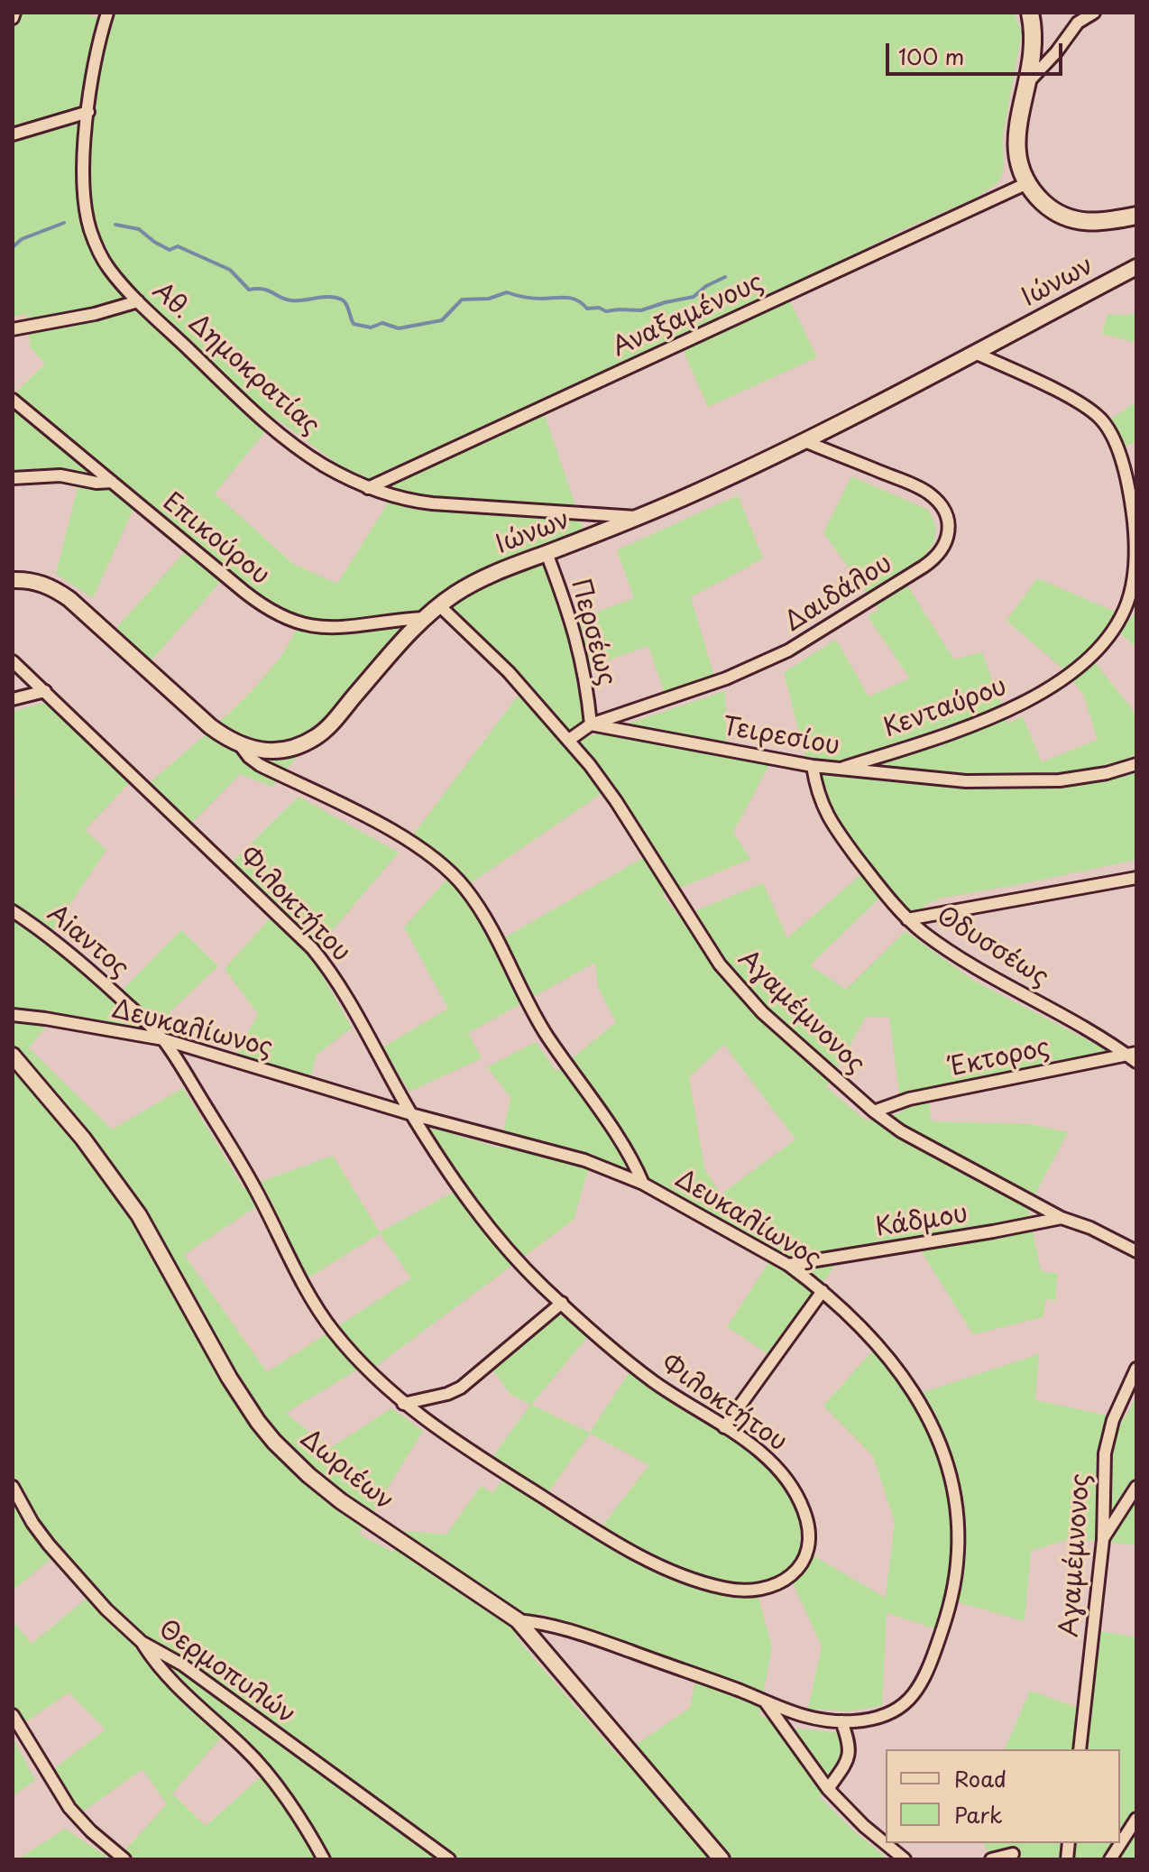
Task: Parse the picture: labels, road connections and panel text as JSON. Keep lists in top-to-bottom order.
{
  "streets": {
    "street": [
      "Ιώνων",
      "Αναξαμένους",
      "Αθ. Δημοκρατίας",
      "Επικούρου",
      "Δαιδάλου",
      "Περσέως",
      "Κενταύρου",
      "Τειρεσίου",
      "Φιλοκτήτου",
      "Aiαντος",
      "Οδυσσέως",
      "Αγαμέμνονος",
      "Δευκαλίωνος",
      "Έκτορος",
      "Κάδμου",
      "Δωριέων",
      "Θερμοπυλών"
    ]
  },
  "crossings": [
    ["Ιώνων", "Αθ. Δημοκρατίας"],
    ["Ιώνων", "Επικούρου"],
    ["Ιώνων", "Δαιδάλου"],
    ["Ιώνων", "Περσέως"],
    ["Ιώνων", "Κενταύρου"],
    ["Ιώνων", "Αγαμέμνονος"],
    ["Αναξαμένους", "Αθ. Δημοκρατίας"],
    ["Δαιδάλου", "Περσέως"],
    ["Δαιδάλου", "Τειρεσίου"],
    ["Δαιδάλου", "Αγαμέμνονος"],
    ["Περσέως", "Τειρεσίου"],
    ["Κενταύρου", "Τειρεσίου"],
    ["Τειρεσίου", "Οδυσσέως"],
    ["Φιλοκτήτου", "Aiαντος"],
    ["Φιλοκτήτου", "Δευκαλίωνος"],
    ["Aiαντος", "Δευκαλίωνος"],
    ["Οδυσσέως", "Έκτορος"],
    ["Αγαμέμνονος", "Έκτορος"],
    ["Αγαμέμνονος", "Κάδμου"],
    ["Δευκαλίωνος", "Κάδμου"],
    ["Δευκαλίωνος", "Δωριέων"]
  ],
  "legend": ["Road", "Park"],
  "scale_bar": "100 m"
}
